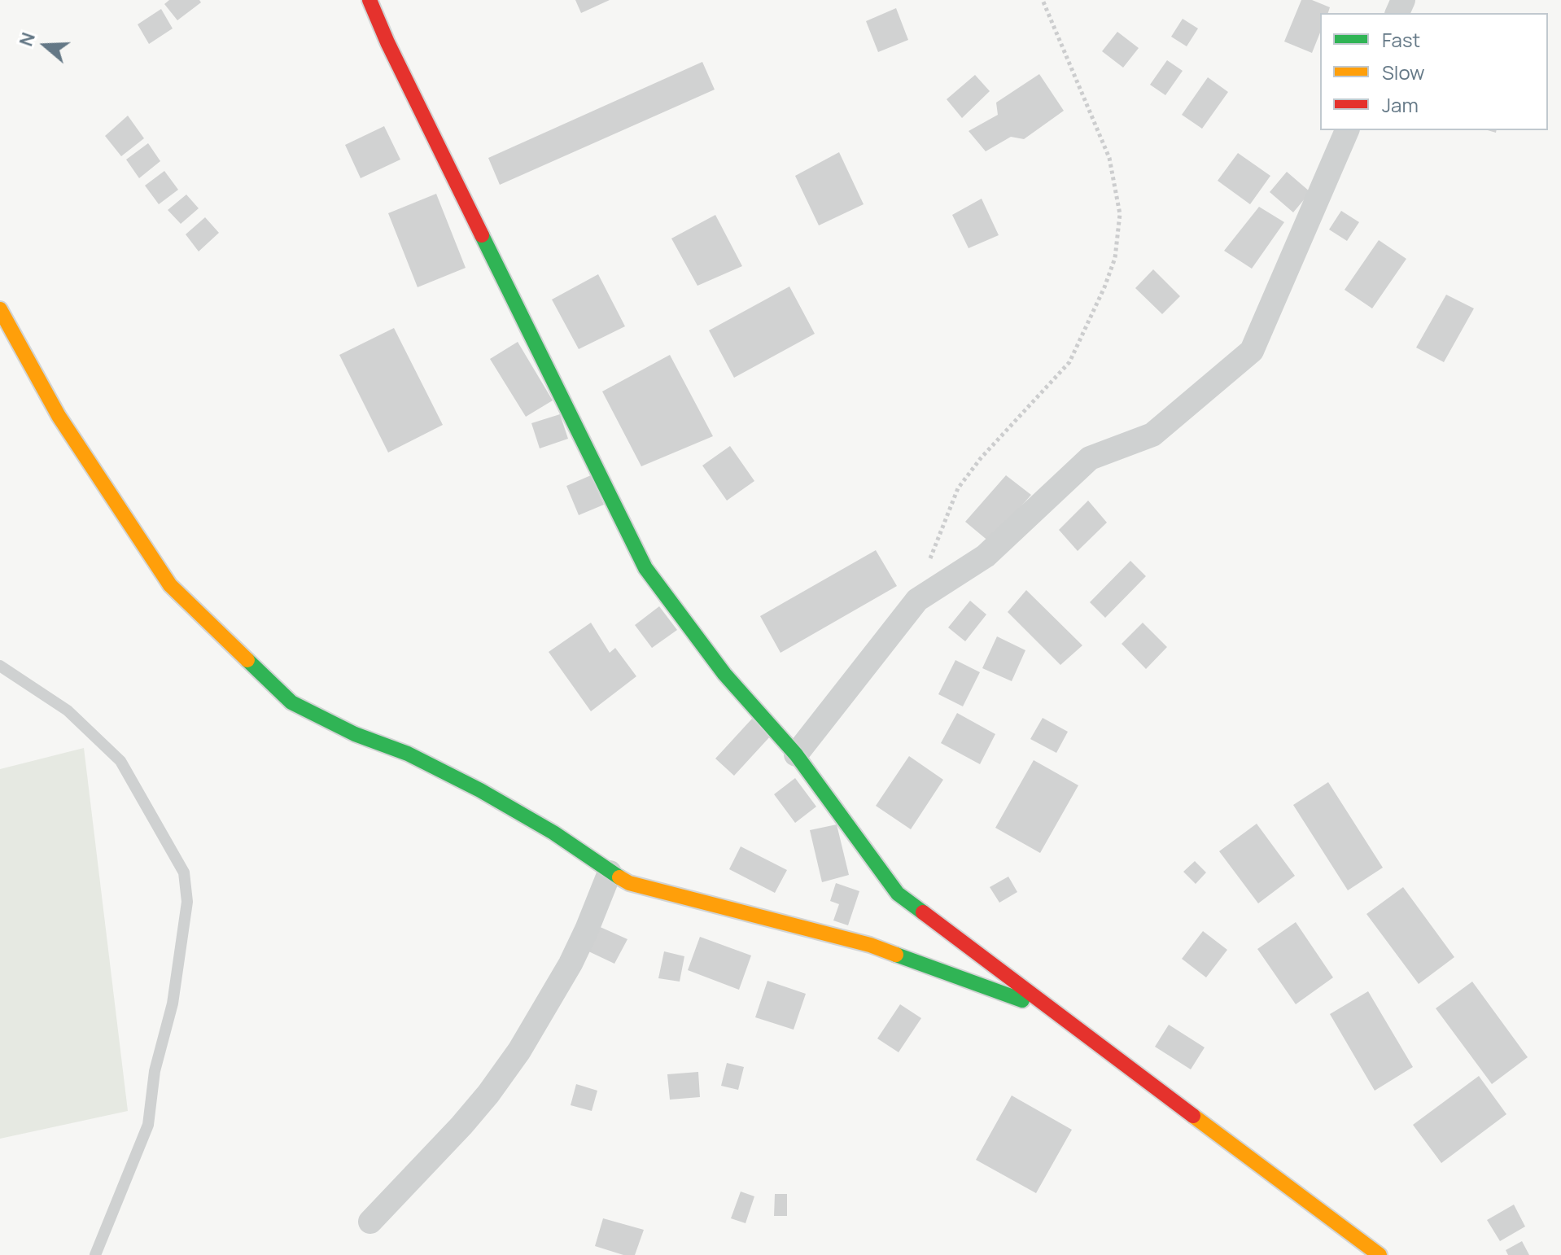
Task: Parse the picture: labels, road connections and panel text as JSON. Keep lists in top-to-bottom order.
{
  "legend": ["Fast", "Slow", "Jam"],
  "north": "left"
}
